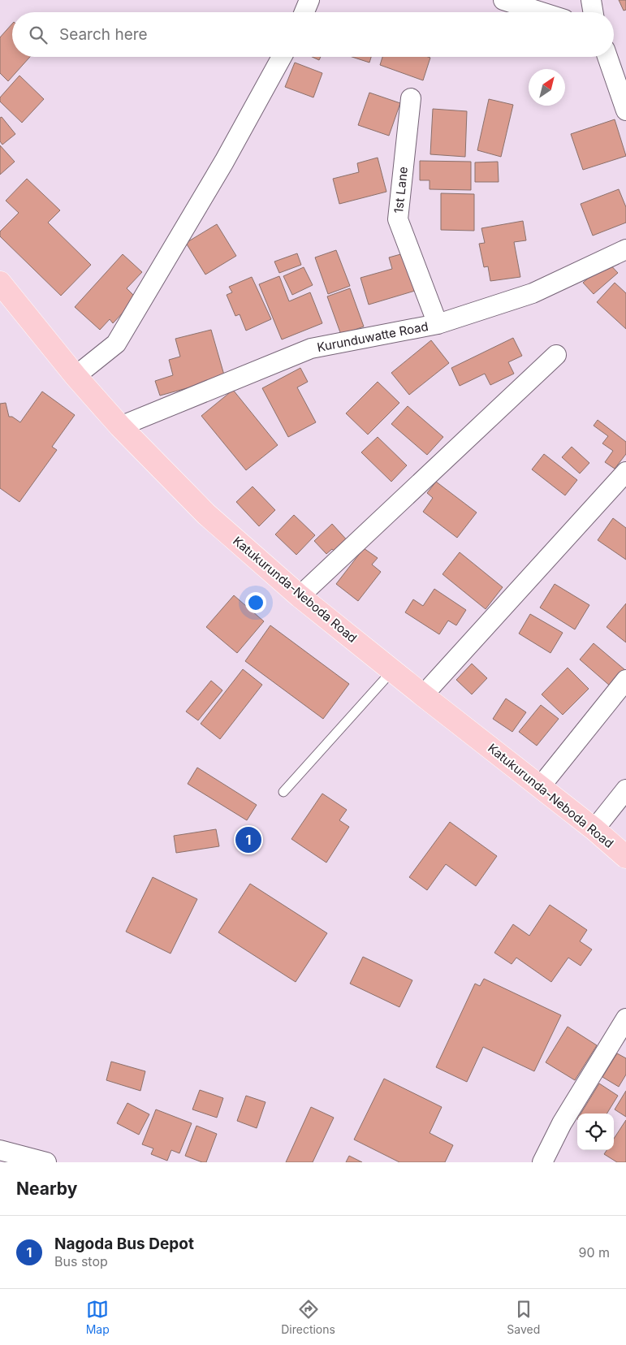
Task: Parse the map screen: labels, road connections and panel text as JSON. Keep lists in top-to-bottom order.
{
  "streets": {
    "main road": ["Katukurunda-Neboda Road"],
    "street": ["1st Lane", "Kurunduwatte Road"]
  },
  "crossings": [
    ["1st Lane", "Kurunduwatte Road"],
    ["Kurunduwatte Road", "Katukurunda-Neboda Road"]
  ],
  "north": "top right",
  "page": {
    "search": "Search here",
    "pins": "1",
    "heading": "Nearby",
    "list": [
      {
        "mark": "1",
        "name": "Nagoda Bus Depot",
        "note": "Bus stop",
        "value": "90 m"
      }
    ],
    "nav": ["Map", "Directions", "Saved"]
  }
}
